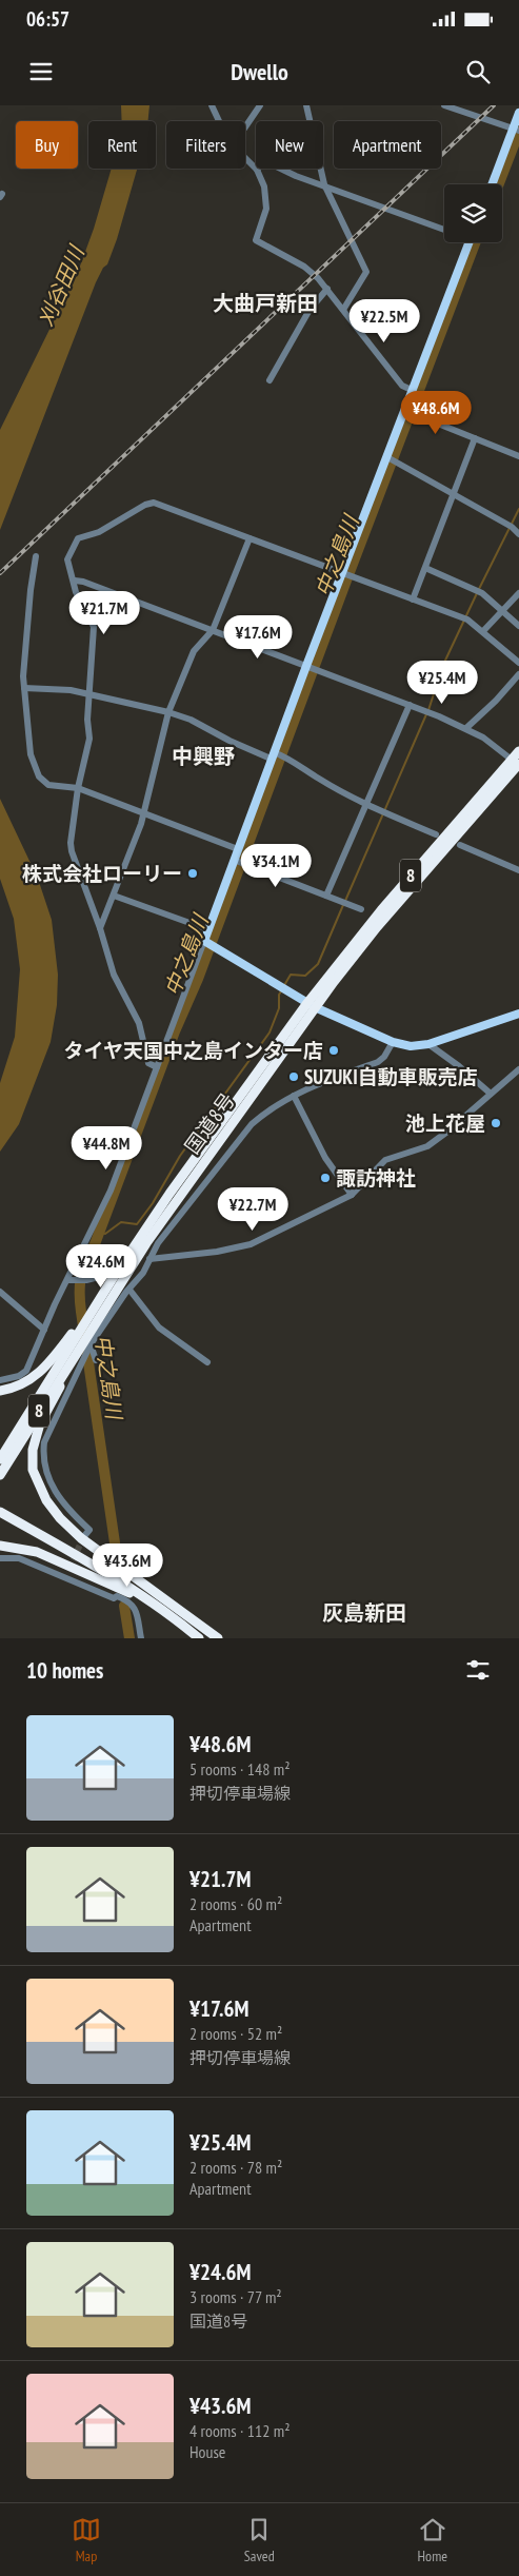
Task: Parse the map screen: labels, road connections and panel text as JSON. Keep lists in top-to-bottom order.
{
  "streets": {
    "highway": ["8", "国道8号"]
  },
  "crossings": [
    ["8", "国道8号"]
  ],
  "districts": ["大曲戸新田", "中興野", "灰島新田"],
  "water": ["刈谷田川", "中之島川"],
  "places": [
    "株式会社ローリー",
    "タイヤ天国中之島インター店",
    "SUZUKI自動車販売店",
    "池上花屋",
    "諏訪神社"
  ],
  "page": {
    "status": "06:57",
    "header": "Dwello",
    "chip": [
      "Buy",
      "Rent",
      "Filters",
      "New",
      "Apartment"
    ],
    "price": [
      "¥22.5M",
      "¥48.6M",
      "¥21.7M",
      "¥17.6M",
      "¥25.4M",
      "¥34.1M",
      "¥44.8M",
      "¥22.7M",
      "¥24.6M",
      "¥43.6M"
    ],
    "heading": "10 homes",
    "list": [
      {
        "name": "¥48.6M",
        "note": "5 rooms · 148 m² · 押切停車場線"
      },
      {
        "name": "¥21.7M",
        "note": "2 rooms · 60 m² · Apartment"
      },
      {
        "name": "¥17.6M",
        "note": "2 rooms · 52 m² · 押切停車場線"
      },
      {
        "name": "¥25.4M",
        "note": "2 rooms · 78 m² · Apartment"
      },
      {
        "name": "¥24.6M",
        "note": "3 rooms · 77 m² · 国道8号"
      },
      {
        "name": "¥43.6M",
        "note": "4 rooms · 112 m² · House"
      }
    ],
    "tabs": ["Map", "Saved", "Home"]
  }
}
